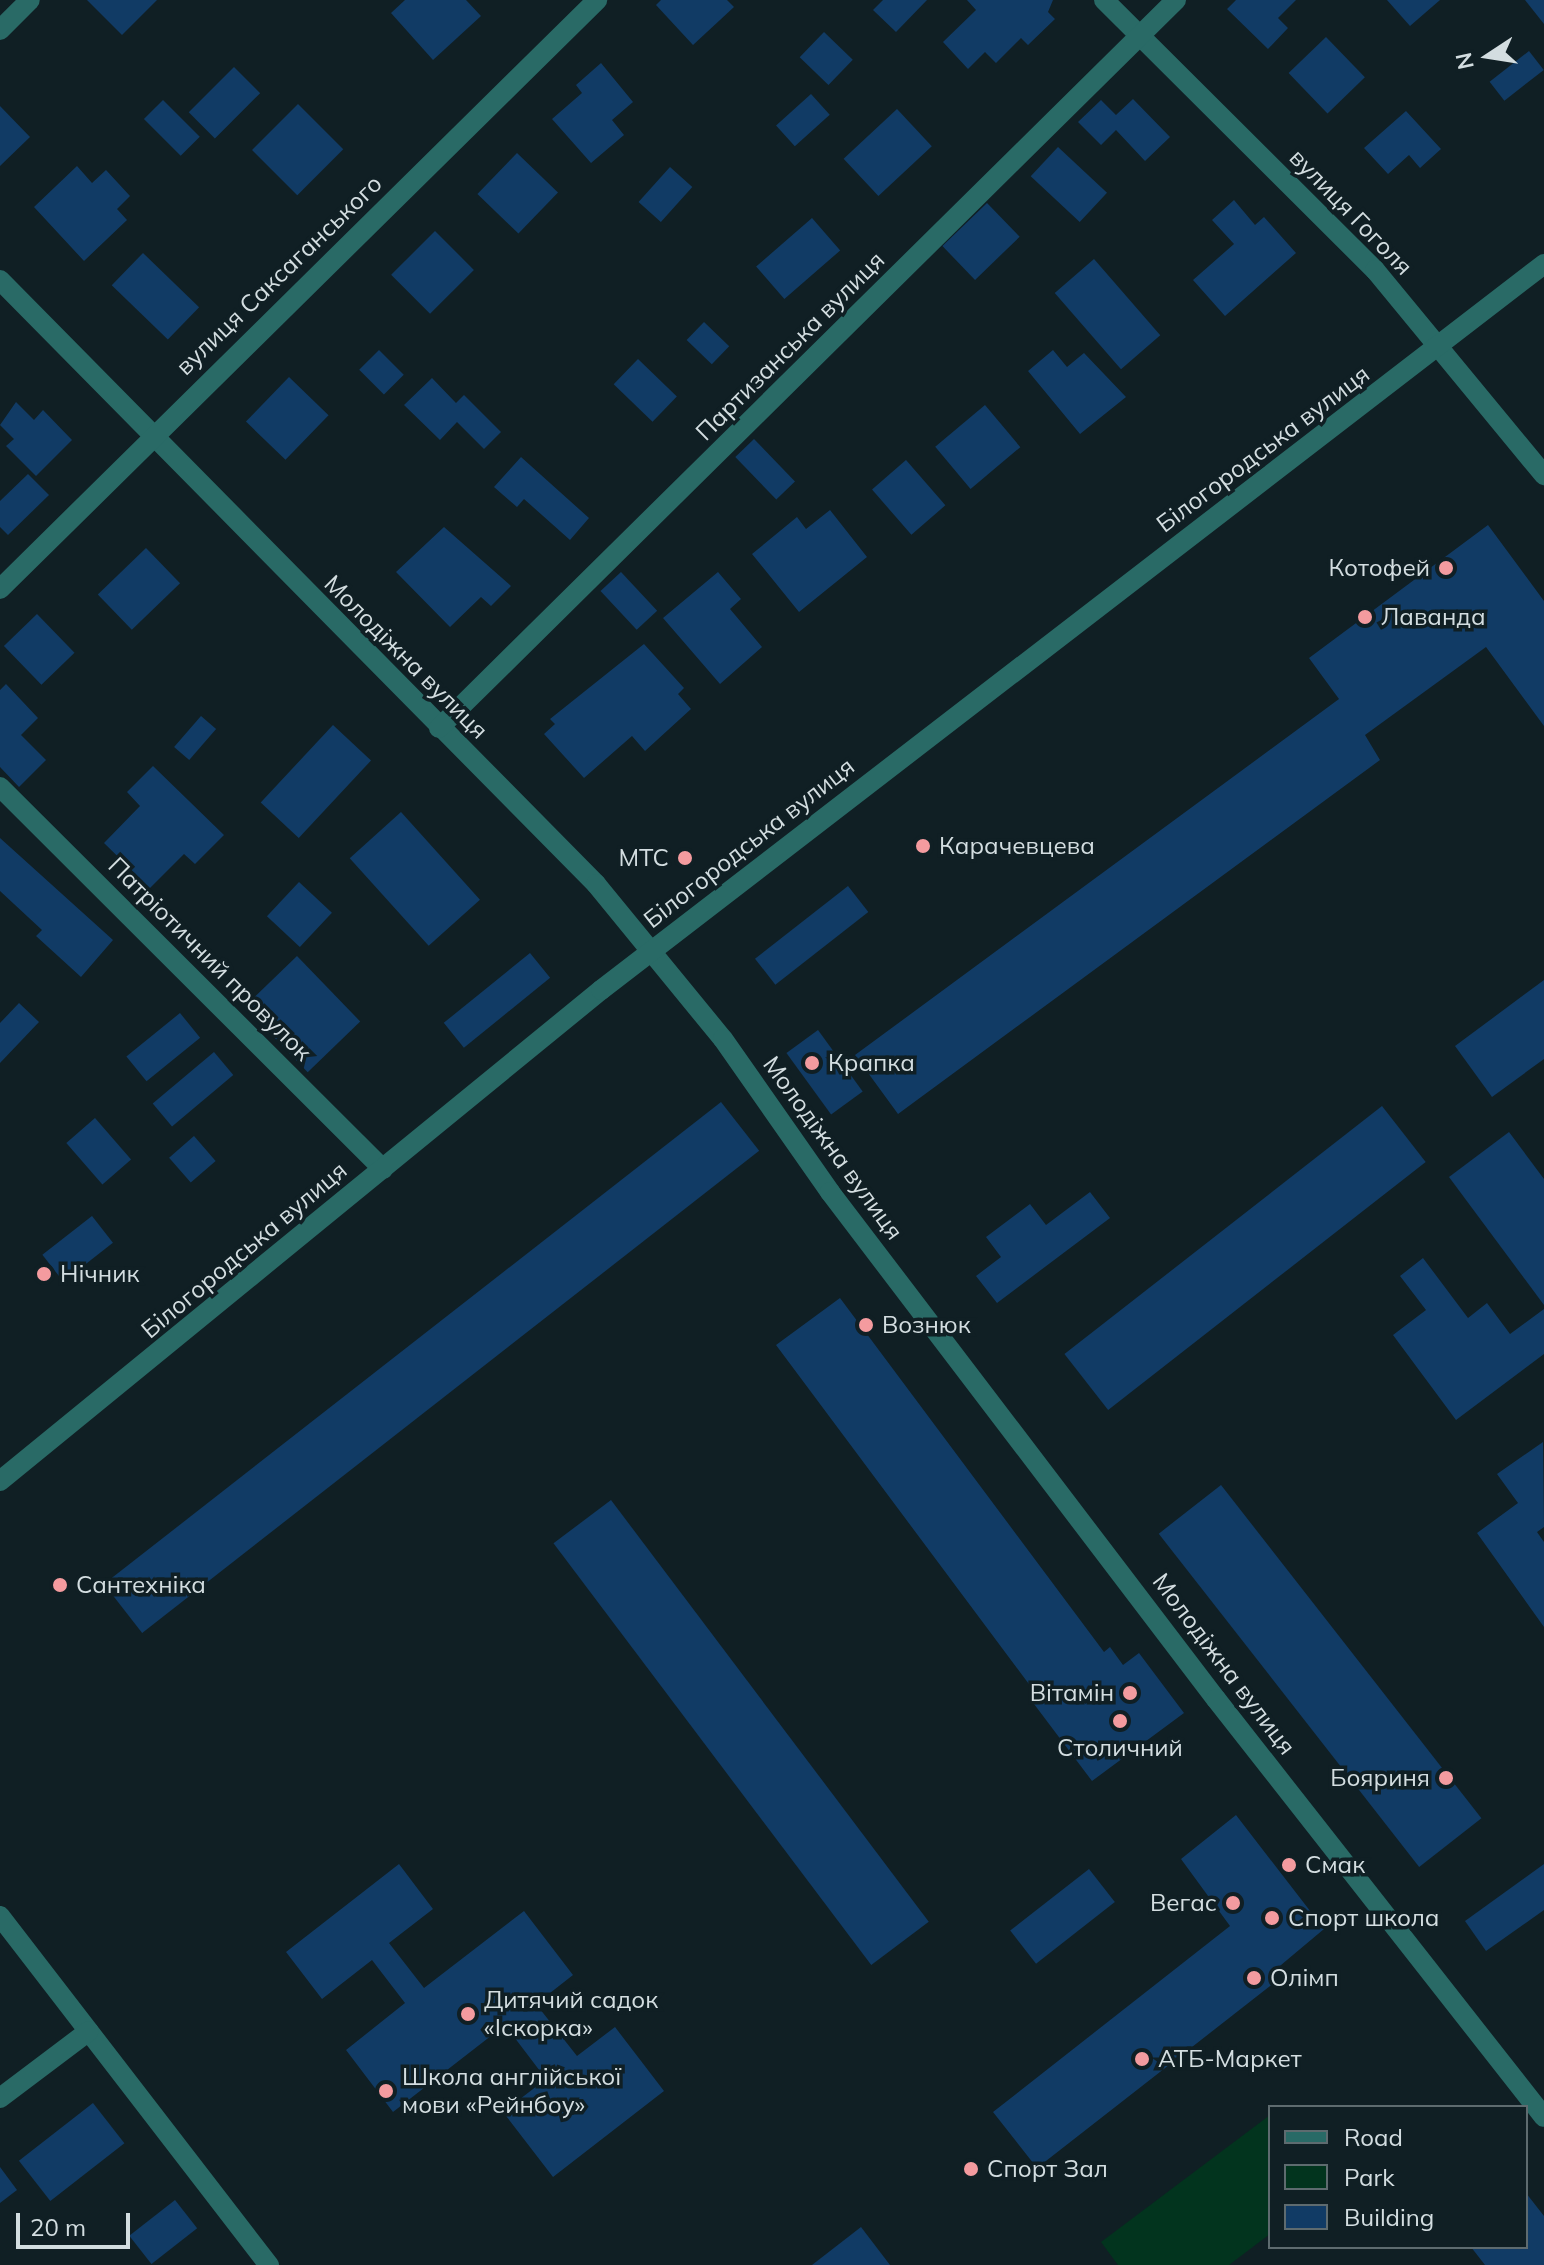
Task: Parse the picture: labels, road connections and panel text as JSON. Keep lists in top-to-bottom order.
{
  "streets": {
    "street": [
      "вулиця Гоголя",
      "вулиця Саксаганського",
      "Партизанська вулиця",
      "Білогородська вулиця",
      "Молодіжна вулиця",
      "Патріотичний провулок"
    ]
  },
  "crossings": [
    ["вулиця Гоголя", "Партизанська вулиця"],
    ["вулиця Гоголя", "Білогородська вулиця"],
    ["вулиця Саксаганського", "Молодіжна вулиця"],
    ["Партизанська вулиця", "Молодіжна вулиця"],
    ["Білогородська вулиця", "Молодіжна вулиця"],
    ["Білогородська вулиця", "Патріотичний провулок"]
  ],
  "places": [
    "Котофей",
    "Лаванда",
    "Карачевцева",
    "МТС",
    "Крапка",
    "Нічник",
    "Вознюк",
    "Сантехніка",
    "Вітамін",
    "Столичний",
    "Бояриня",
    "Смак",
    "Вегас",
    "Спорт школа",
    "Олімп",
    "Дитячий садок «Іскорка»",
    "АТБ-Маркет",
    "Школа англійської мови «Рейнбоу»",
    "Спорт Зал"
  ],
  "legend": ["Road", "Park", "Building"],
  "scale_bar": "20 m",
  "north": "left"
}
